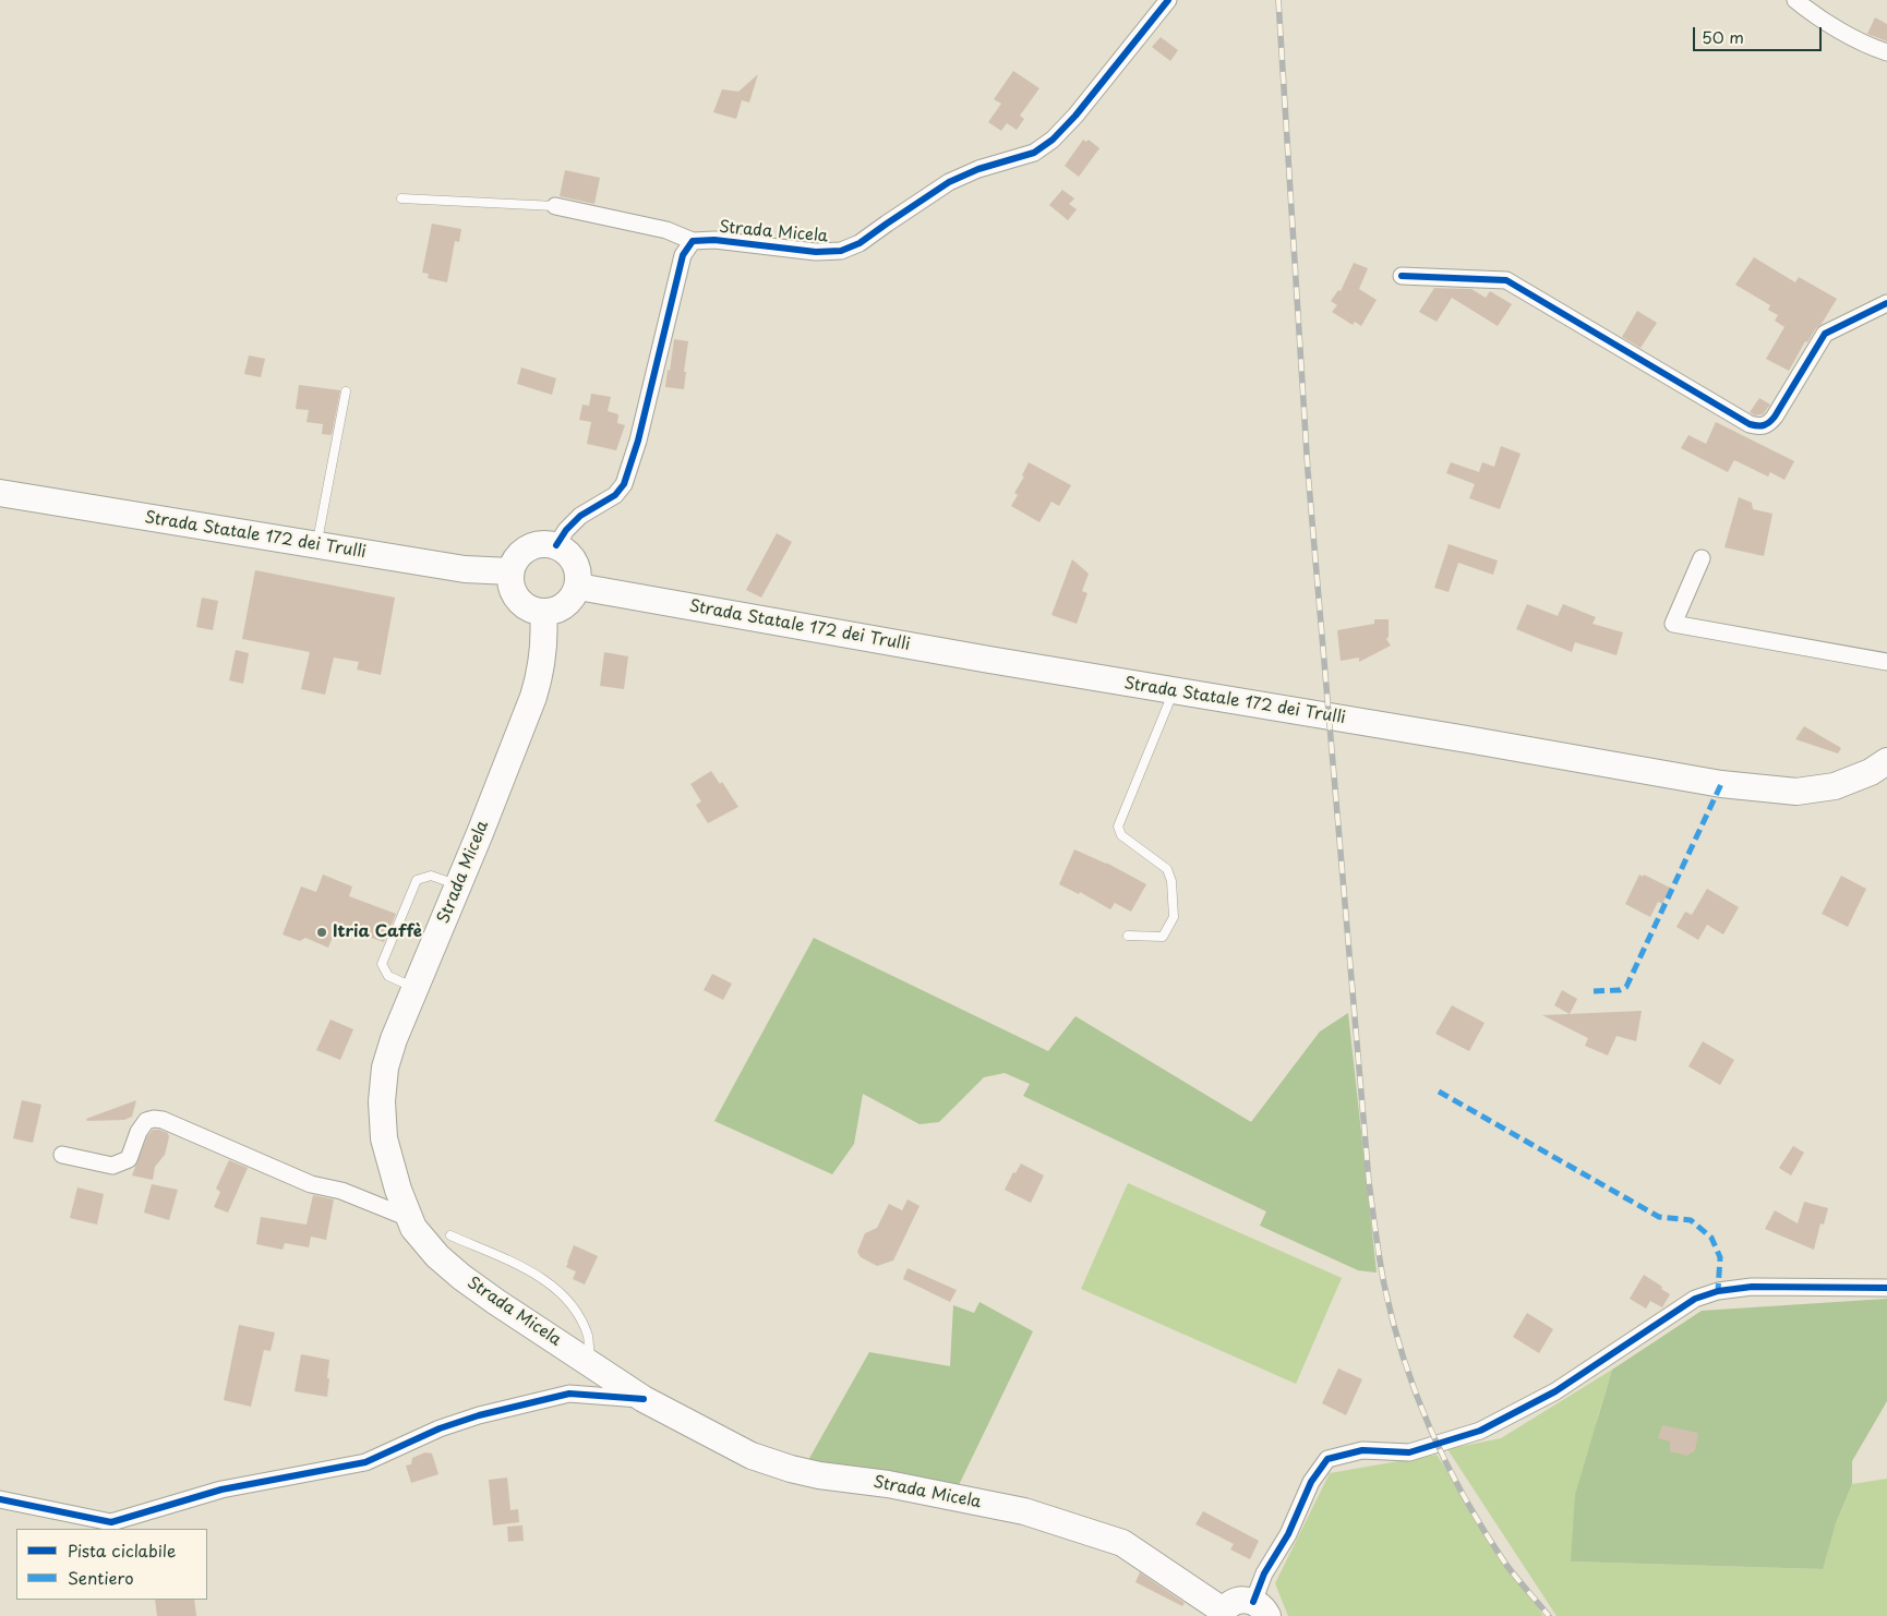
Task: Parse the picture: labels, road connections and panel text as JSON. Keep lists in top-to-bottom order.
{
  "streets": {
    "main road": ["Strada Micela", "Strada Statale 172 dei Trulli"]
  },
  "crossings": [
    ["Strada Micela", "Strada Statale 172 dei Trulli"]
  ],
  "places": ["Itria Caffè"],
  "legend": ["Pista ciclabile", "Sentiero"],
  "scale_bar": "50 m"
}
